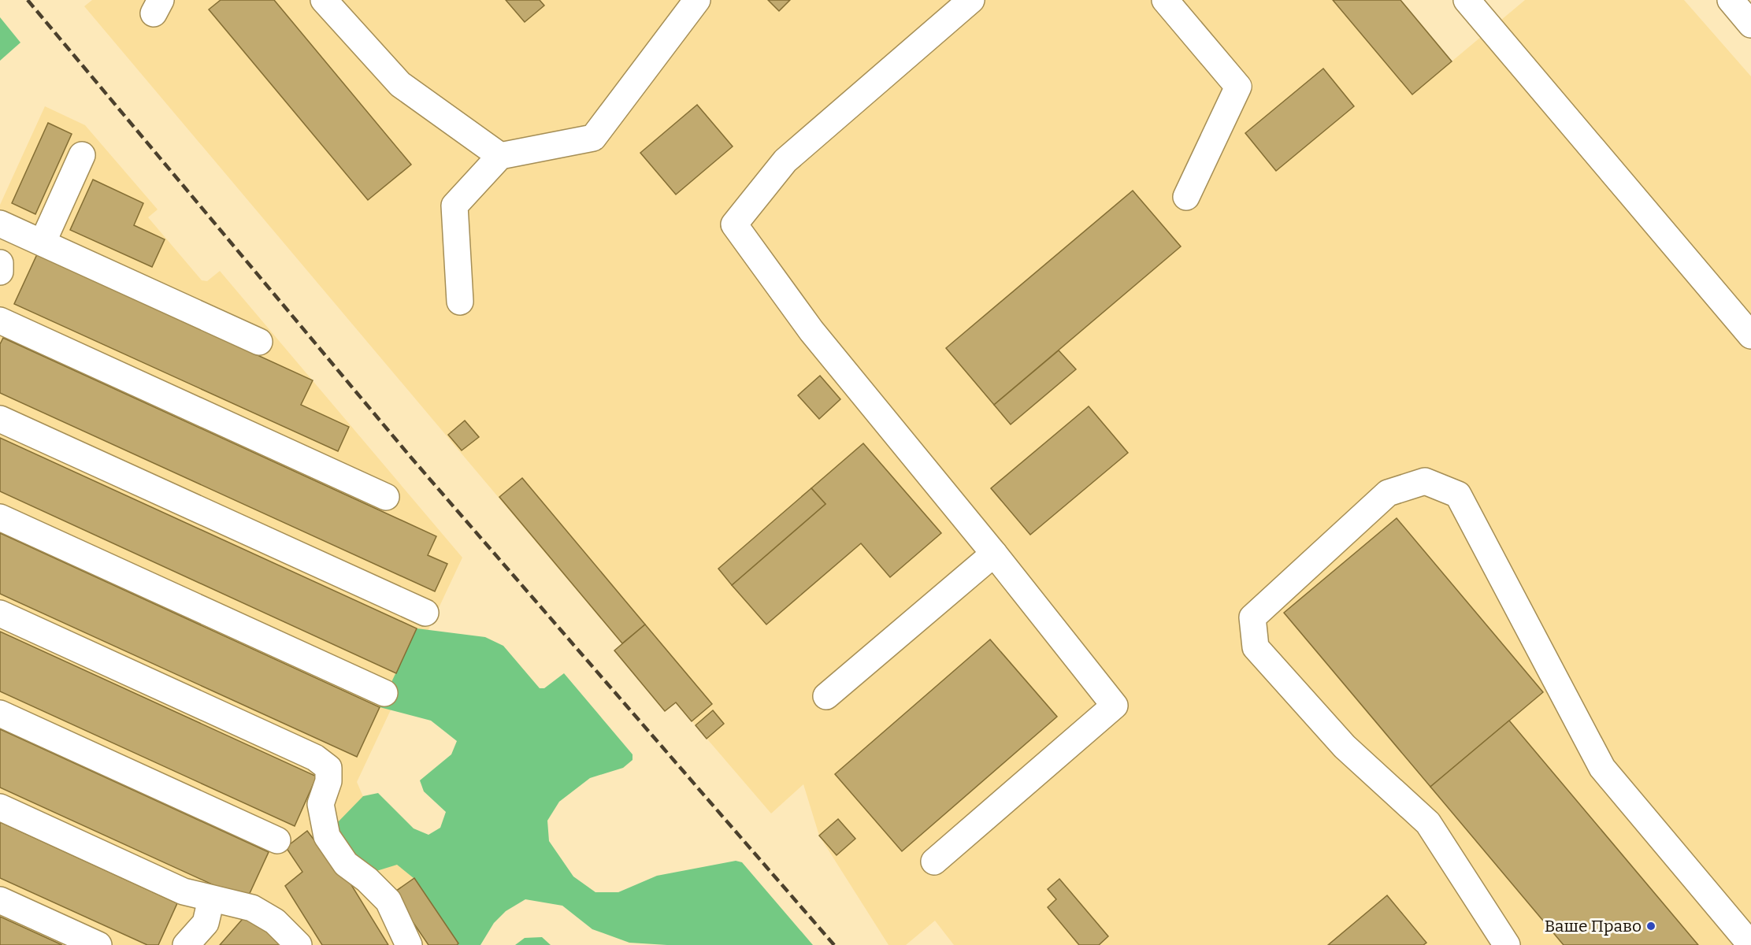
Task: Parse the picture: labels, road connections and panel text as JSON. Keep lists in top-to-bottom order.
{
  "places": ["Ваше Право"]
}
